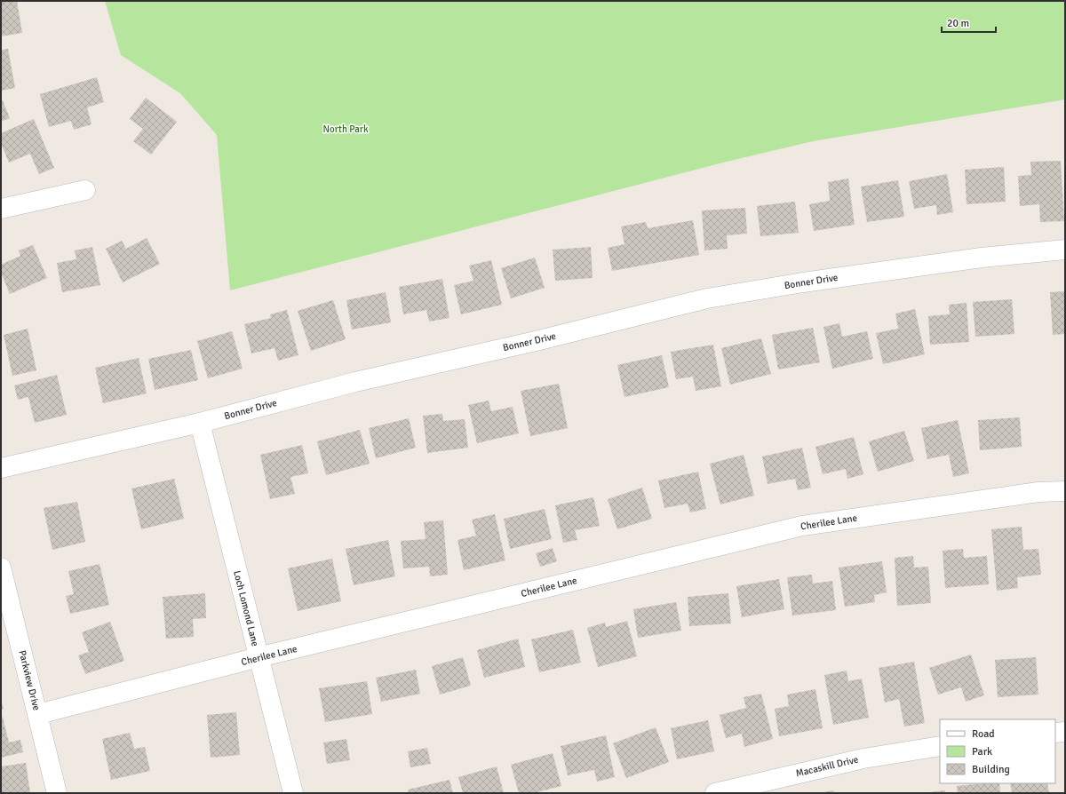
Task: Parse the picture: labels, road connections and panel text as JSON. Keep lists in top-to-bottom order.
{
  "streets": {
    "street": [
      "Bonner Drive",
      "Cherilee Lane",
      "Loch Lomond Lane",
      "Parkview Drive",
      "Macaskill Drive"
    ]
  },
  "crossings": [
    ["Bonner Drive", "Loch Lomond Lane"],
    ["Cherilee Lane", "Loch Lomond Lane"],
    ["Cherilee Lane", "Parkview Drive"]
  ],
  "parks": ["North Park"],
  "legend": ["Road", "Park", "Building"],
  "scale_bar": "20 m"
}
